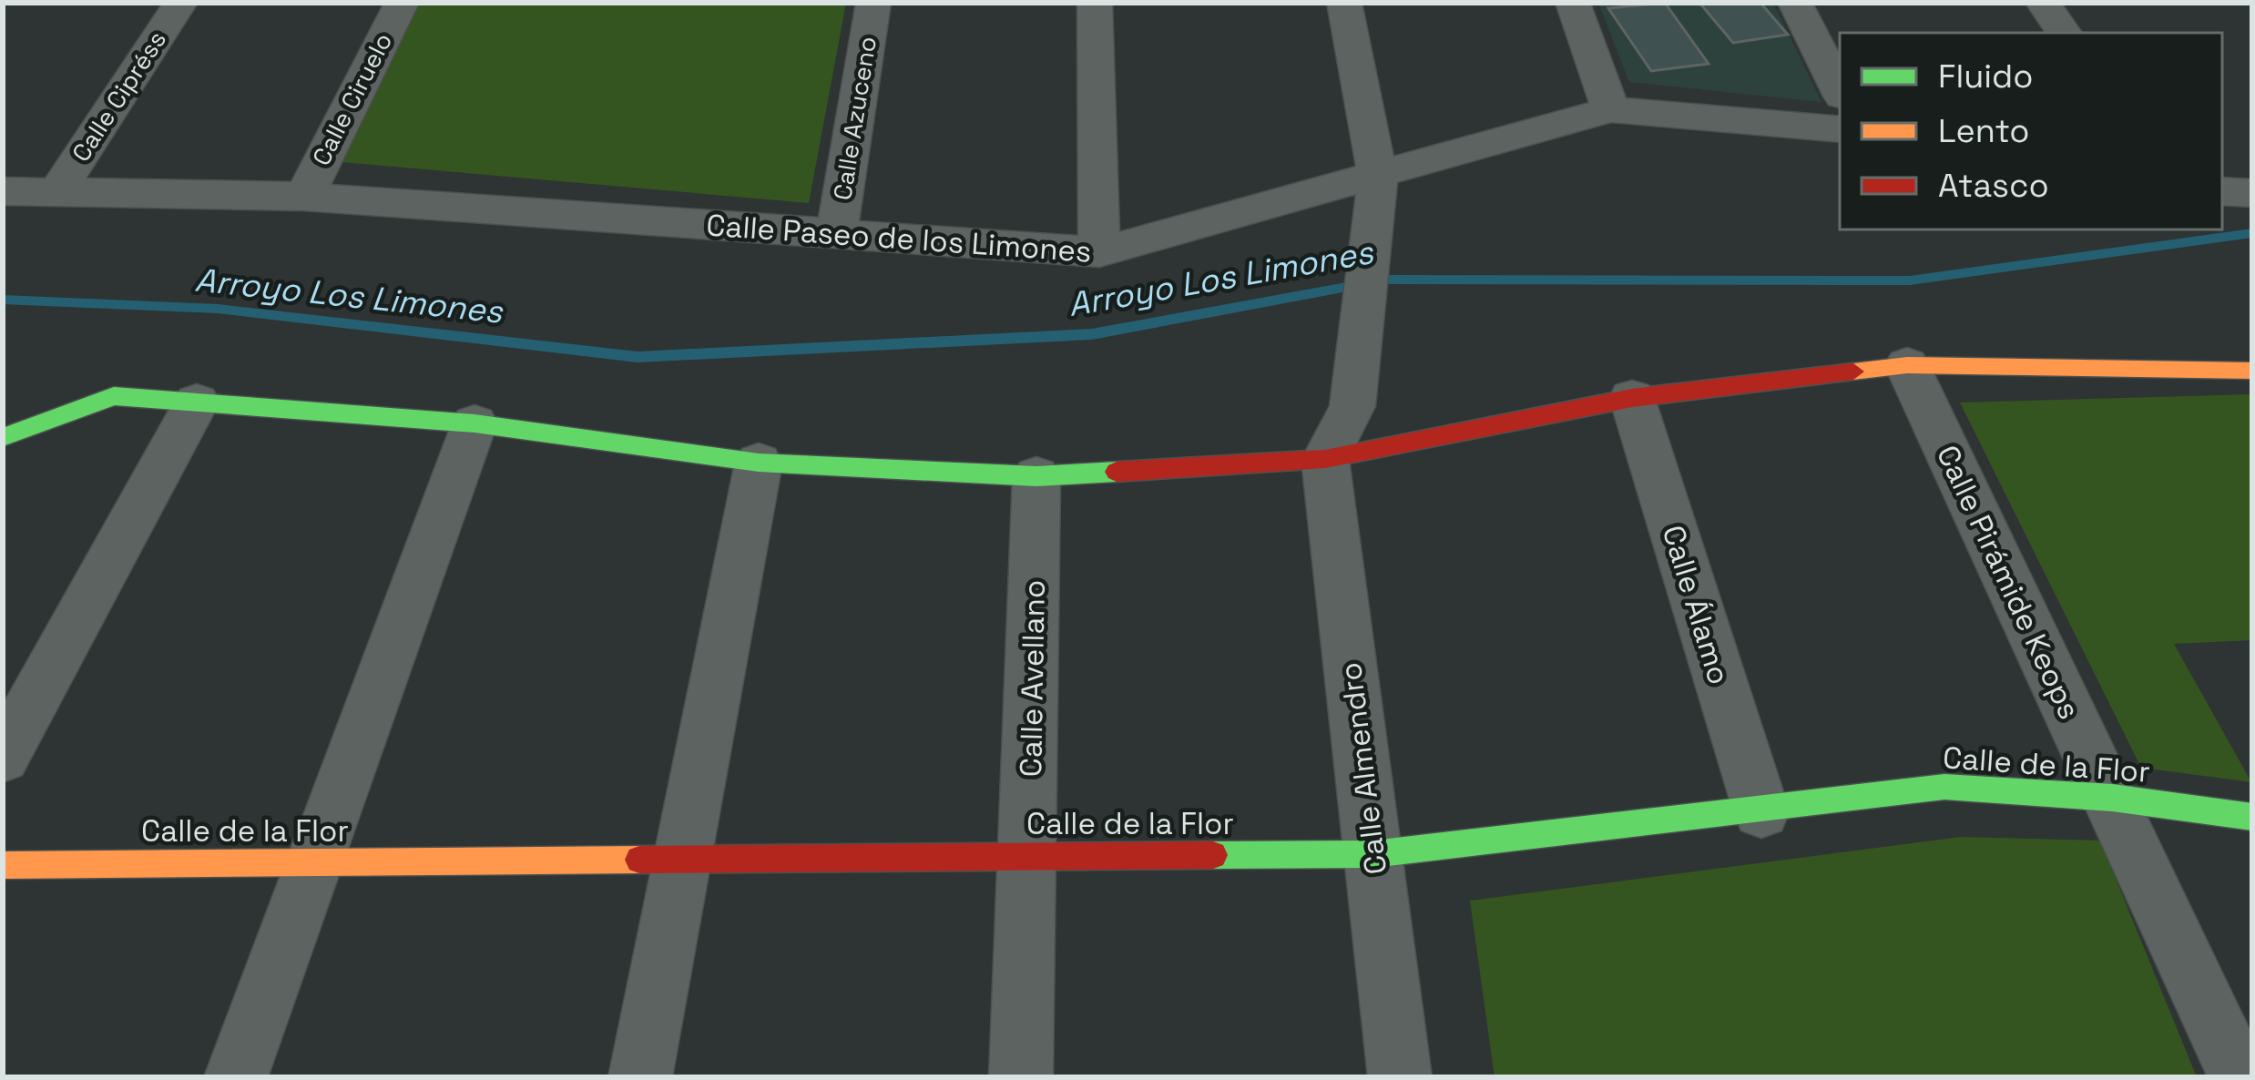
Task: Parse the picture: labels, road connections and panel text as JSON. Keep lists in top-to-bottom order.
{
  "streets": {
    "street": [
      "Calle Cipréss",
      "Calle Ciruelo",
      "Calle Azuceno",
      "Calle Paseo de los Limones",
      "Calle Pirámide Keops",
      "Calle Álamo",
      "Calle Avellano",
      "Calle de la Flor",
      "Calle Almendro"
    ]
  },
  "crossings": [
    ["Calle Cipréss", "Calle Paseo de los Limones"],
    ["Calle Ciruelo", "Calle Paseo de los Limones"],
    ["Calle Azuceno", "Calle Paseo de los Limones"],
    ["Calle Pirámide Keops", "Calle de la Flor"],
    ["Calle Álamo", "Calle de la Flor"],
    ["Calle Avellano", "Calle de la Flor"],
    ["Calle de la Flor", "Calle Almendro"]
  ],
  "water": ["Arroyo Los Limones"],
  "legend": ["Fluido", "Lento", "Atasco"]
}
